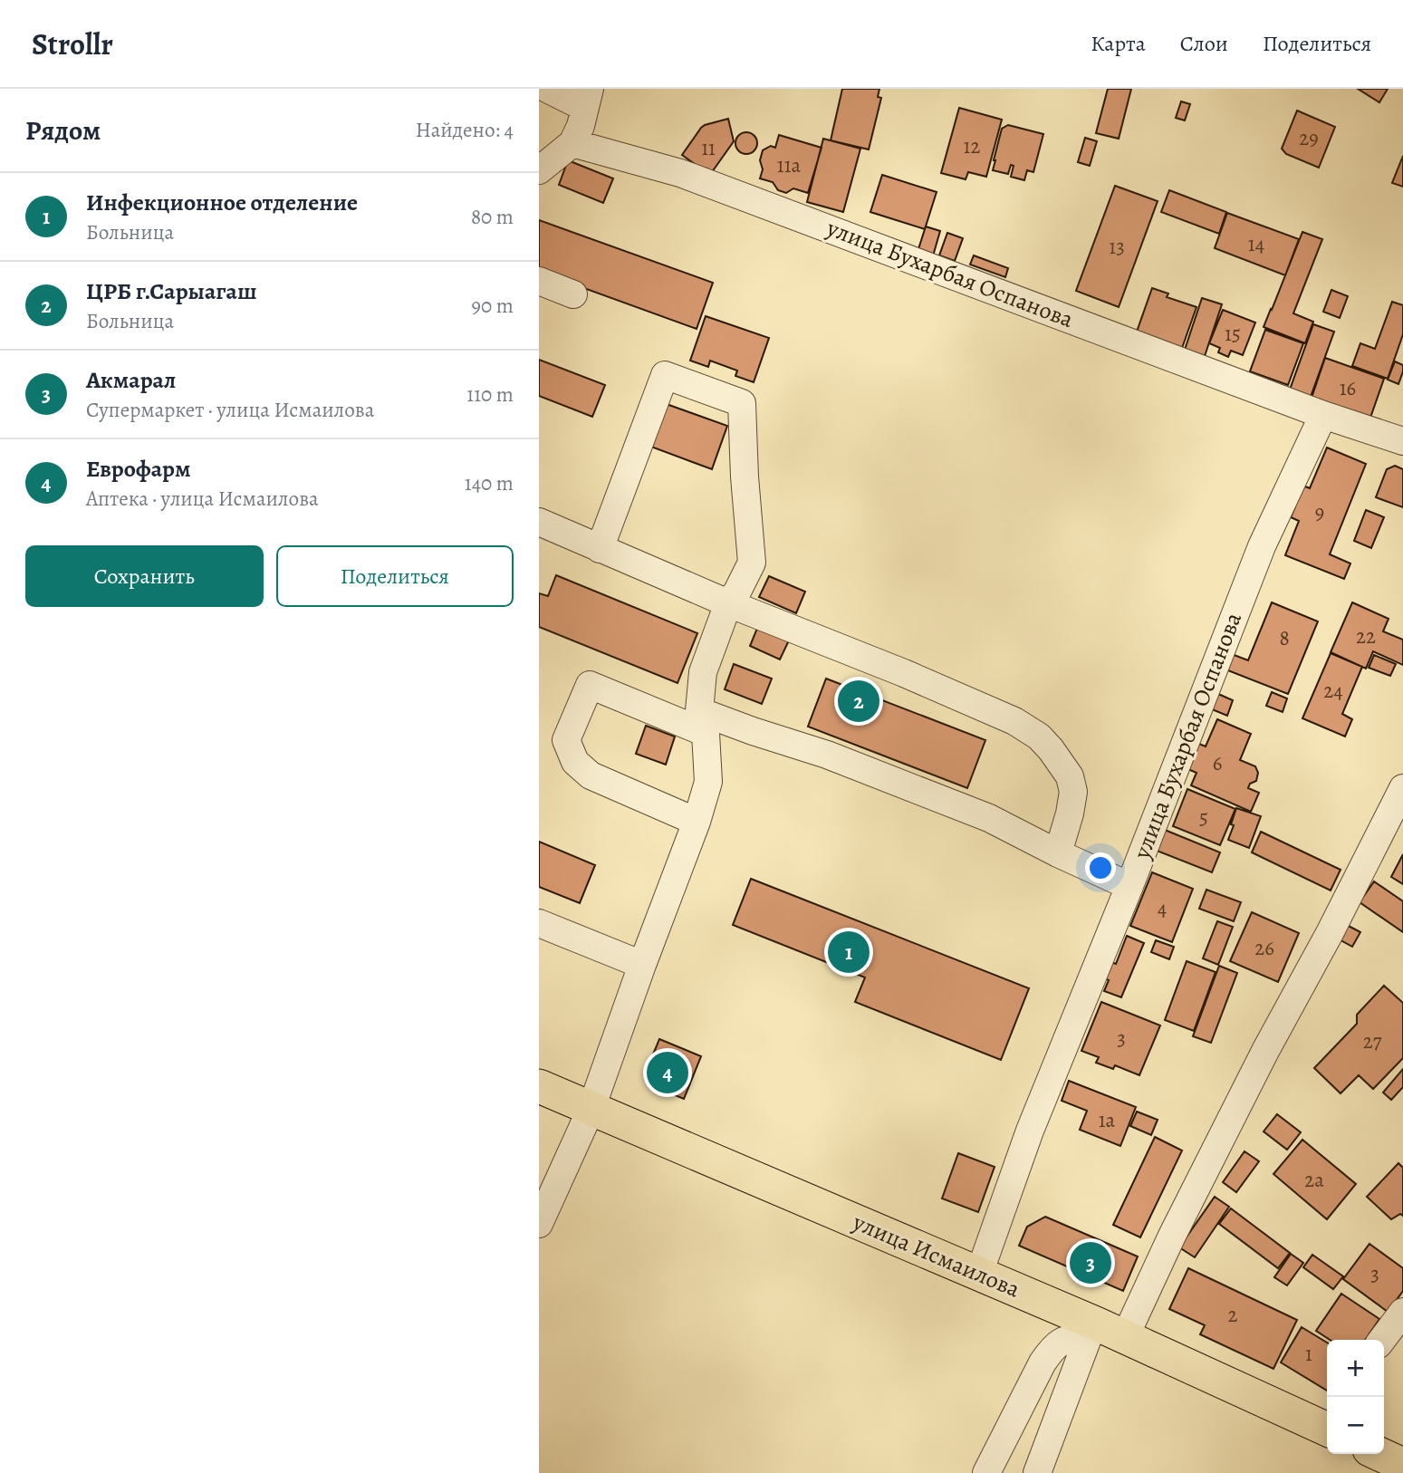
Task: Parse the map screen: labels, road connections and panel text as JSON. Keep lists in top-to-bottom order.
{
  "streets": {
    "main road": ["улица Исмаилова"],
    "street": ["улица Бухарбая Оспанова"]
  },
  "crossings": [
    ["улица Бухарбая Оспанова", "улица Исмаилова"]
  ],
  "house_numbers": [
    "29",
    "12",
    "11",
    "11а",
    "14",
    "13",
    "15",
    "16",
    "9",
    "22",
    "8",
    "24",
    "6",
    "5",
    "4",
    "26",
    "3",
    "27",
    "1а",
    "2а",
    "3",
    "2",
    "1"
  ],
  "page": {
    "header": "Strollr",
    "nav": ["Карта", "Слои", "Поделиться"],
    "heading": ["Рядом", "Найдено: 4"],
    "list": [
      {
        "mark": "1",
        "name": "Инфекционное отделение",
        "note": "Больница",
        "value": "80 m"
      },
      {
        "mark": "2",
        "name": "ЦРБ г.Сарыагаш",
        "note": "Больница",
        "value": "90 m"
      },
      {
        "mark": "3",
        "name": "Акмарал",
        "note": "Супермаркет · улица Исмаилова",
        "value": "110 m"
      },
      {
        "mark": "4",
        "name": "Еврофарм",
        "note": "Аптека · улица Исмаилова",
        "value": "140 m"
      }
    ],
    "buttons": ["Сохранить", "Поделиться"],
    "pins": [
      "2",
      "1",
      "4",
      "3"
    ],
    "map_buttons": ["+", "−"]
  }
}
